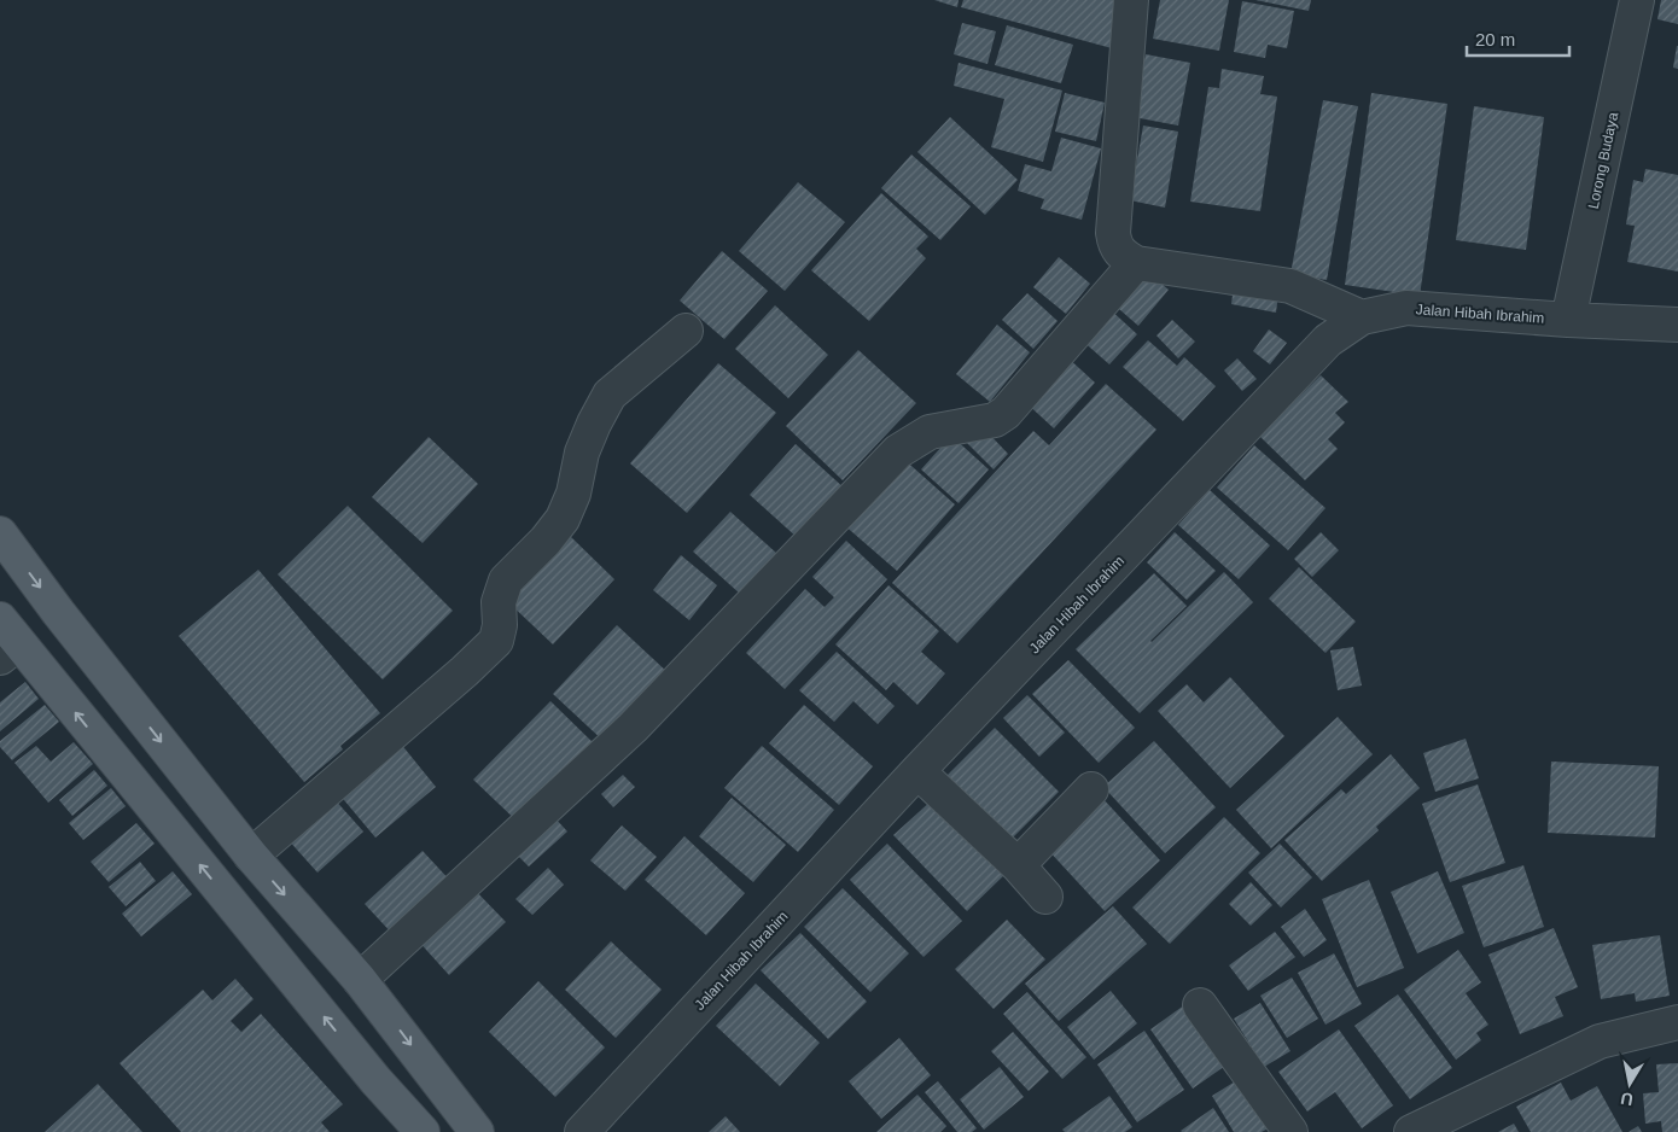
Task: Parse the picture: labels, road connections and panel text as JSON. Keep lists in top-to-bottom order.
{
  "streets": {
    "street": ["Lorong Budaya", "Jalan Hibah Ibrahim"]
  },
  "crossings": [
    ["Lorong Budaya", "Jalan Hibah Ibrahim"]
  ],
  "scale_bar": "20 m",
  "north": "bottom"
}
